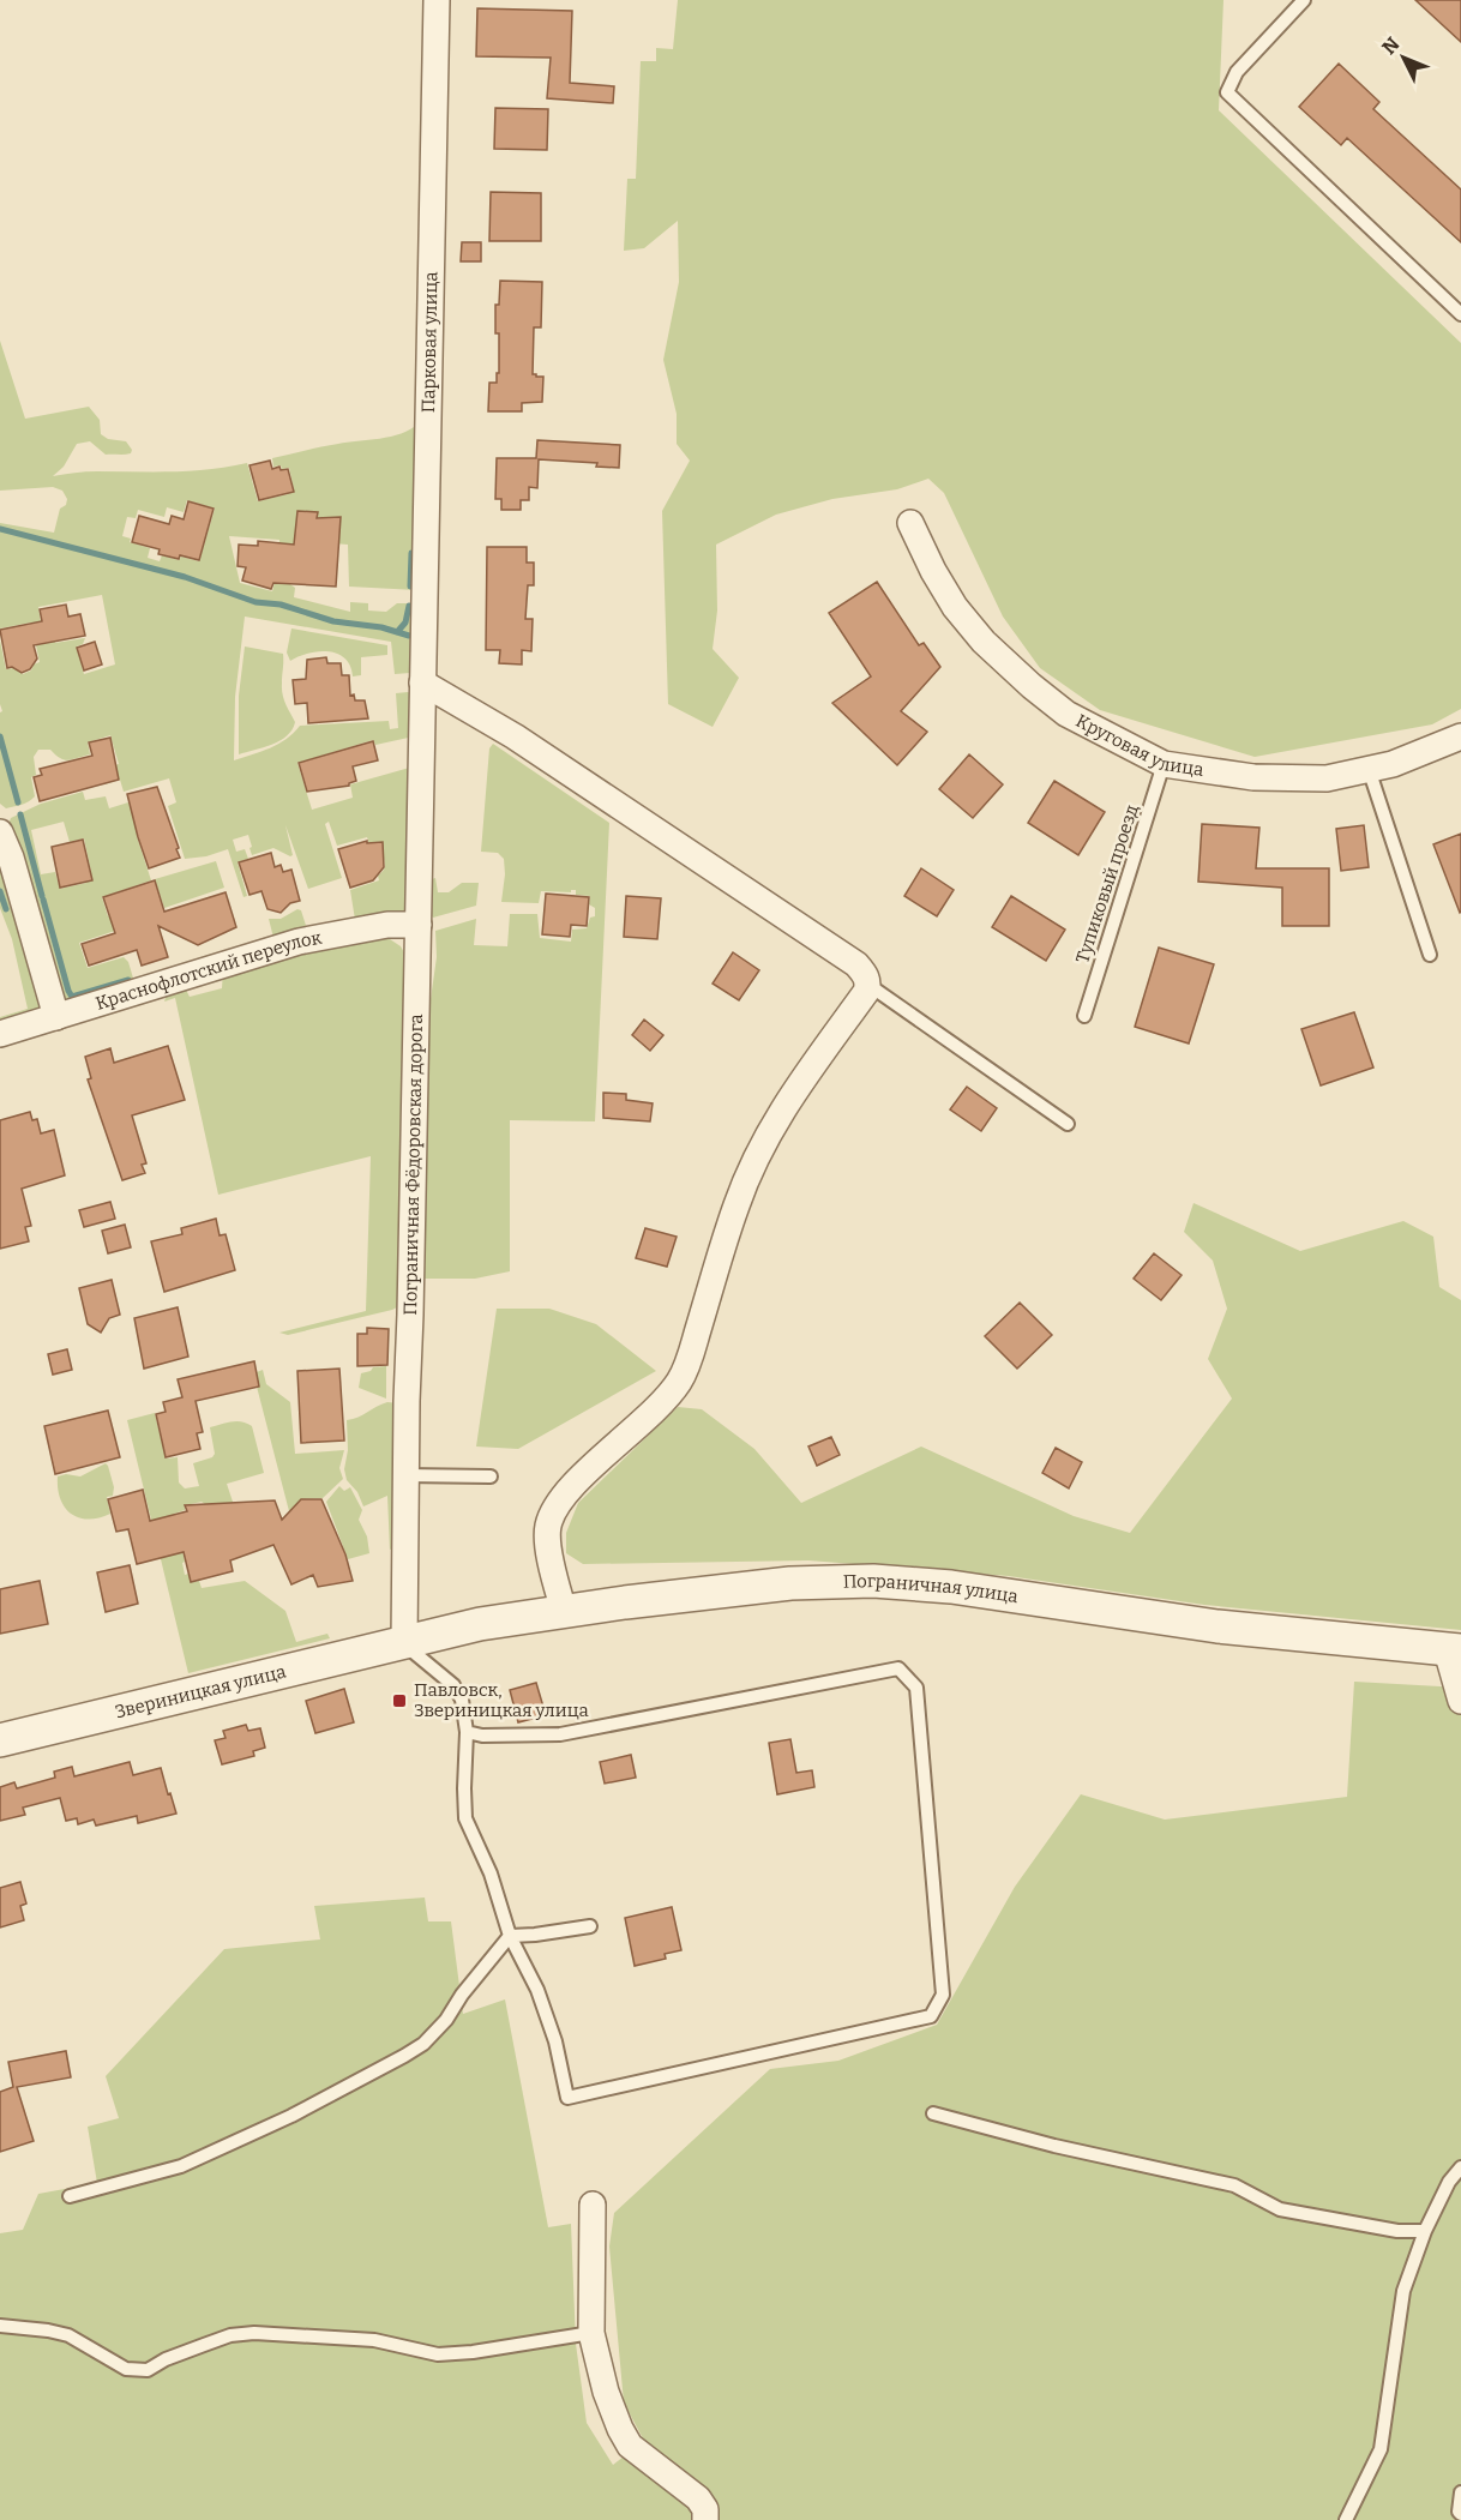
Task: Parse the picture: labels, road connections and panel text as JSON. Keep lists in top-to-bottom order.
{
  "streets": {
    "street": [
      "Парковая улица",
      "Круговая улица",
      "Краснофлотский переулок",
      "Пограничная Фёдоровская дорога",
      "Пограничная улица",
      "Звериницкая улица"
    ],
    "lane": ["Тупиковый проезд"]
  },
  "crossings": [
    ["Парковая улица", "Пограничная Фёдоровская дорога"],
    ["Круговая улица", "Тупиковый проезд"],
    ["Краснофлотский переулок", "Пограничная Фёдоровская дорога"],
    ["Пограничная Фёдоровская дорога", "Пограничная улица"],
    ["Пограничная Фёдоровская дорога", "Звериницкая улица"],
    ["Пограничная улица", "Звериницкая улица"]
  ],
  "places": {
    "transit": ["Павловск, Звериницкая улица"]
  },
  "north": "top left"
}
